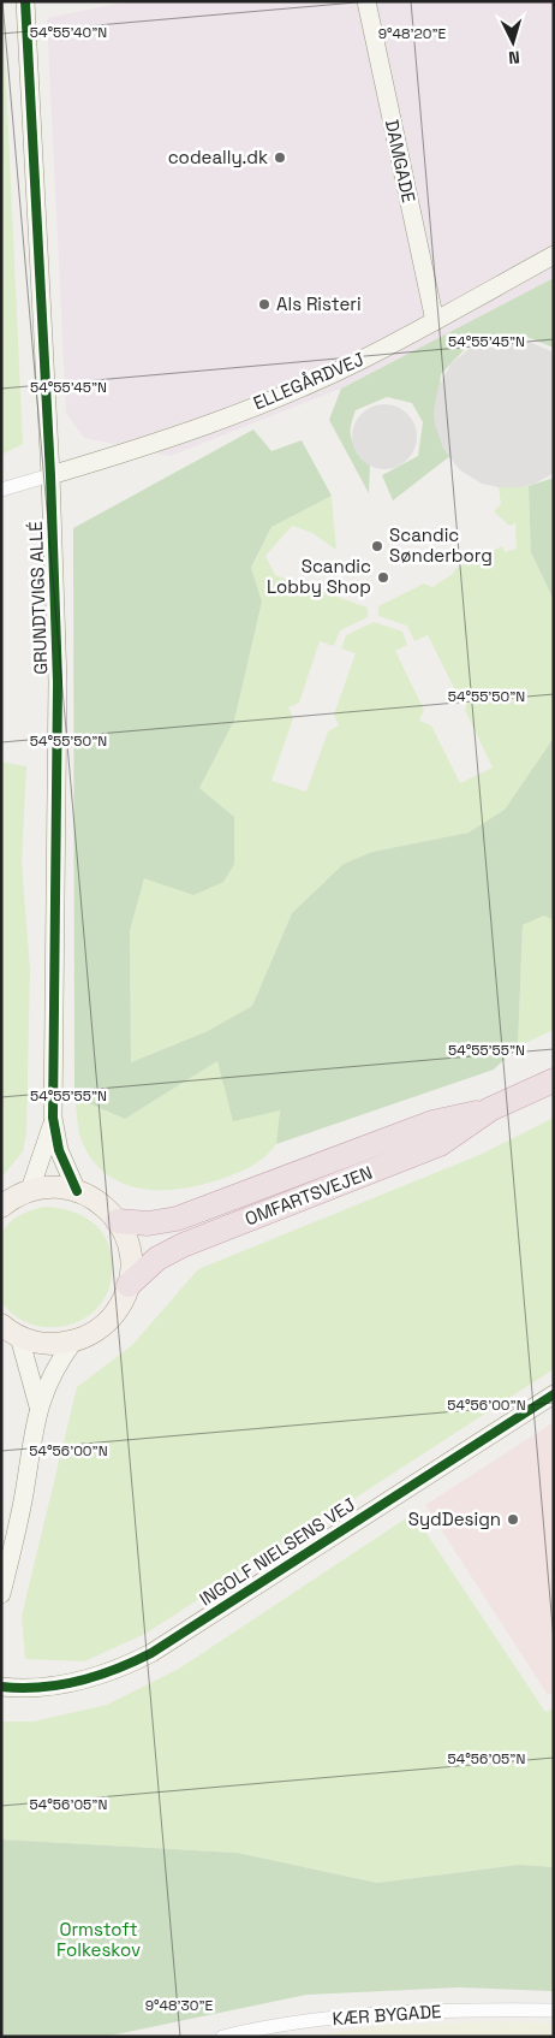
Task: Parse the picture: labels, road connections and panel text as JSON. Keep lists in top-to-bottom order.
{
  "streets": {
    "highway": ["OMFARTSVEJEN"],
    "street": [
      "DAMGADE",
      "ELLEGÅRDVEJ",
      "GRUNDTVIGS ALLÉ",
      "INGOLF NIELSENS VEJ",
      "KÆR BYGADE"
    ]
  },
  "crossings": [
    ["DAMGADE", "ELLEGÅRDVEJ"],
    ["ELLEGÅRDVEJ", "GRUNDTVIGS ALLÉ"]
  ],
  "parks": ["Ormstoft Folkeskov"],
  "places": [
    "codeally.dk",
    "Als Risteri",
    "Scandic Sønderborg",
    "Scandic Lobby Shop",
    "SydDesign"
  ],
  "north": "bottom",
  "coordinates": [
    "54°55'40\"N",
    "9°48'20\"E",
    "54°55'45\"N",
    "54°55'50\"N",
    "54°55'55\"N",
    "54°56'00\"N",
    "54°56'05\"N",
    "9°48'30\"E"
  ]
}
